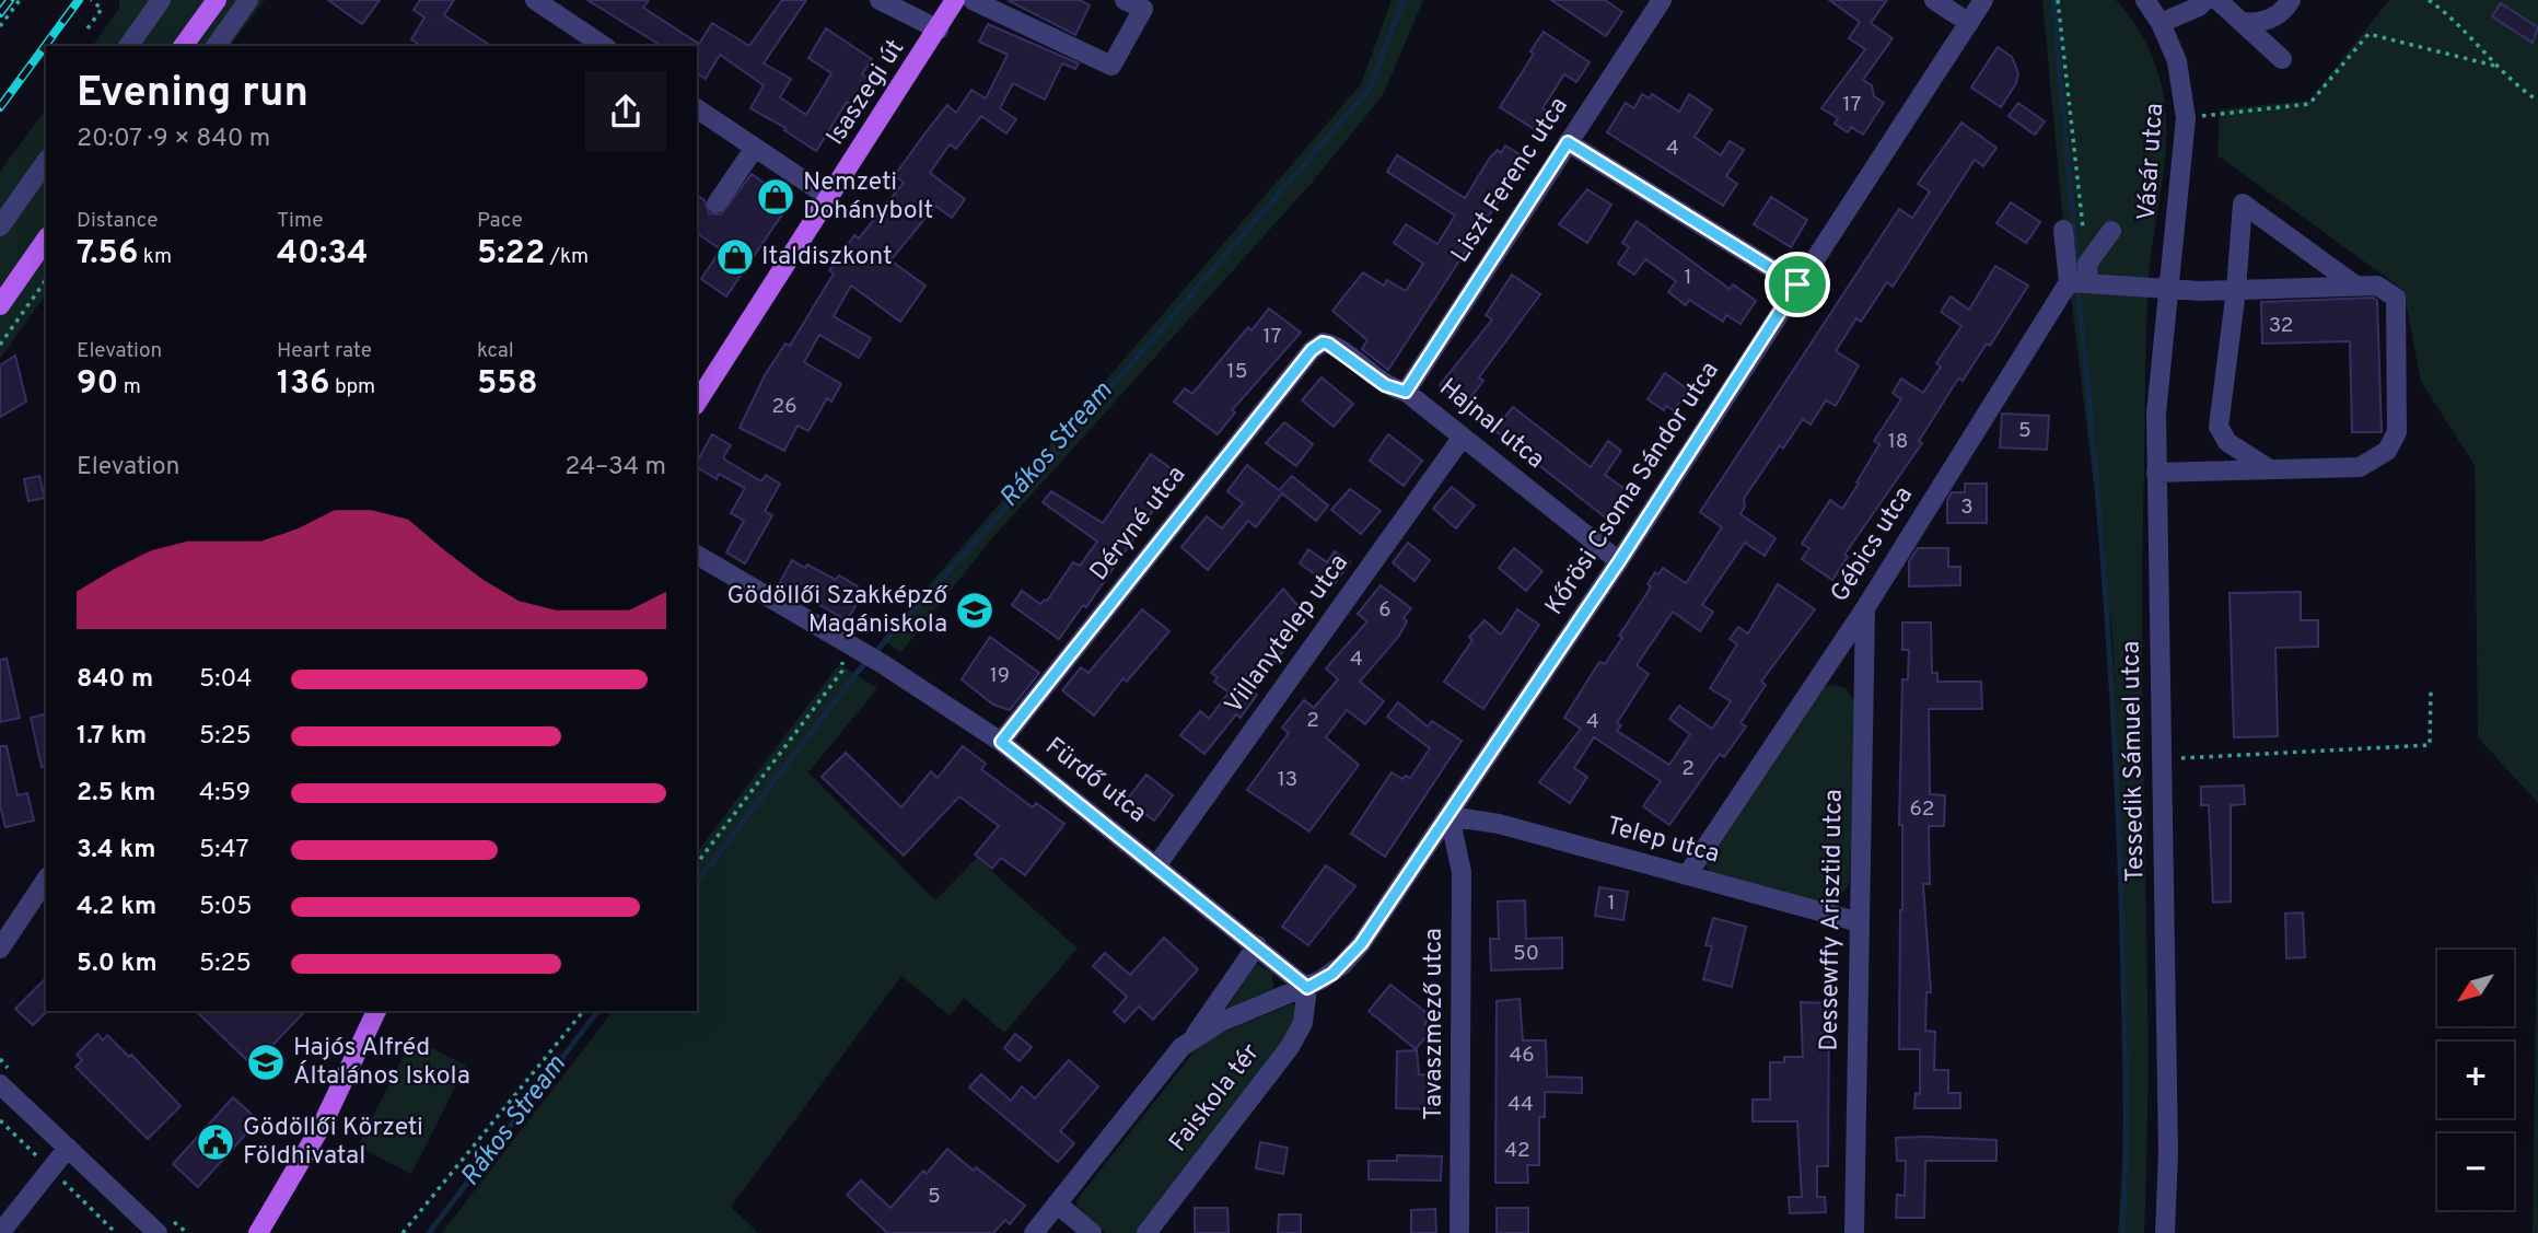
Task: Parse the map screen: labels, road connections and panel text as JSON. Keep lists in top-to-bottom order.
{
  "streets": {
    "main road": ["Isaszegi út"],
    "street": [
      "Vásár utca",
      "Liszt Ferenc utca",
      "Hajnal utca",
      "Kőrösi Csoma Sándor utca",
      "Déryné utca",
      "Gébics utca",
      "Villanytelep utca",
      "Tessedik Sámuel utca",
      "Fürdő utca",
      "Telep utca",
      "Dessewffy Arisztid utca",
      "Tavaszmező utca",
      "Faiskola tér"
    ]
  },
  "crossings": [
    ["Vásár utca", "Tessedik Sámuel utca"],
    ["Liszt Ferenc utca", "Hajnal utca"],
    ["Hajnal utca", "Kőrösi Csoma Sándor utca"],
    ["Hajnal utca", "Déryné utca"],
    ["Hajnal utca", "Villanytelep utca"],
    ["Kőrösi Csoma Sándor utca", "Telep utca"],
    ["Kőrösi Csoma Sándor utca", "Tavaszmező utca"],
    ["Kőrösi Csoma Sándor utca", "Faiskola tér"],
    ["Déryné utca", "Fürdő utca"],
    ["Gébics utca", "Telep utca"],
    ["Gébics utca", "Dessewffy Arisztid utca"],
    ["Villanytelep utca", "Fürdő utca"],
    ["Fürdő utca", "Faiskola tér"],
    ["Telep utca", "Dessewffy Arisztid utca"],
    ["Telep utca", "Tavaszmező utca"]
  ],
  "water": ["Rákos Stream"],
  "places": {
    "shop": ["Nemzeti Dohánybolt", "Italdiszkont"],
    "school or university": ["Gödöllői Szakképző Magániskola", "Hajós Alfréd Általános Iskola"],
    "public building": ["Gödöllői Körzeti Földhivatal"]
  },
  "house_numbers": [
    "17",
    "4",
    "1",
    "32",
    "17",
    "15",
    "26",
    "5",
    "18",
    "3",
    "6",
    "4",
    "19",
    "2",
    "4",
    "2",
    "13",
    "62",
    "1",
    "50",
    "46",
    "44",
    "42",
    "5"
  ],
  "north": "bottom left",
  "page": {
    "heading": ["Evening run", "20:07 · 9 × 840 m"],
    "stats": [
      ["Distance", "7.56 km"],
      ["Time", "40:34"],
      ["Pace", "5:22 /km"],
      ["Elevation", "90 m"],
      ["Heart rate", "136 bpm"],
      ["kcal", "558"]
    ],
    "chart": ["Elevation", "24–34 m"],
    "list": [
      {
        "name": "840 m",
        "note": "5:04"
      },
      {
        "name": "1.7 km",
        "note": "5:25"
      },
      {
        "name": "2.5 km",
        "note": "4:59"
      },
      {
        "name": "3.4 km",
        "note": "5:47"
      },
      {
        "name": "4.2 km",
        "note": "5:05"
      },
      {
        "name": "5.0 km",
        "note": "5:25"
      }
    ],
    "map_buttons": ["+", "−"]
  }
}
